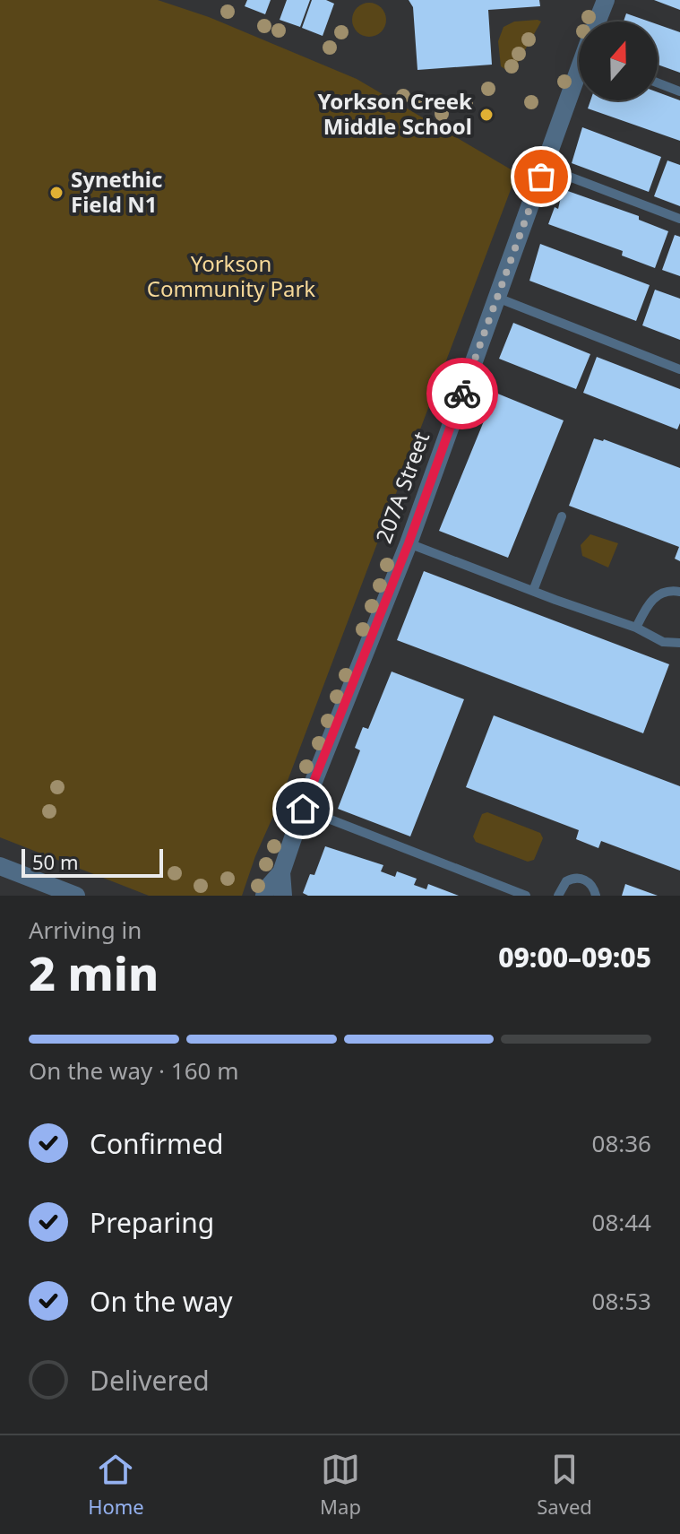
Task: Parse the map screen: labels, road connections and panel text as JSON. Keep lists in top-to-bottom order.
{
  "streets": {
    "street": ["207A Street"]
  },
  "parks": ["Yorkson Community Park"],
  "places": ["Yorkson Creek Middle School", "Synethic Field N1"],
  "scale_bar": "50 m",
  "north": "top",
  "page": {
    "scale": "50 m",
    "heading": ["2 min", "Arriving in", "09:00–09:05"],
    "bar": "On the way · 160 m",
    "list": [
      ["Confirmed", "08:36"],
      ["Preparing", "08:44"],
      ["On the way", "08:53"],
      "Delivered"
    ],
    "tabs": ["Home", "Map", "Saved"]
  }
}
